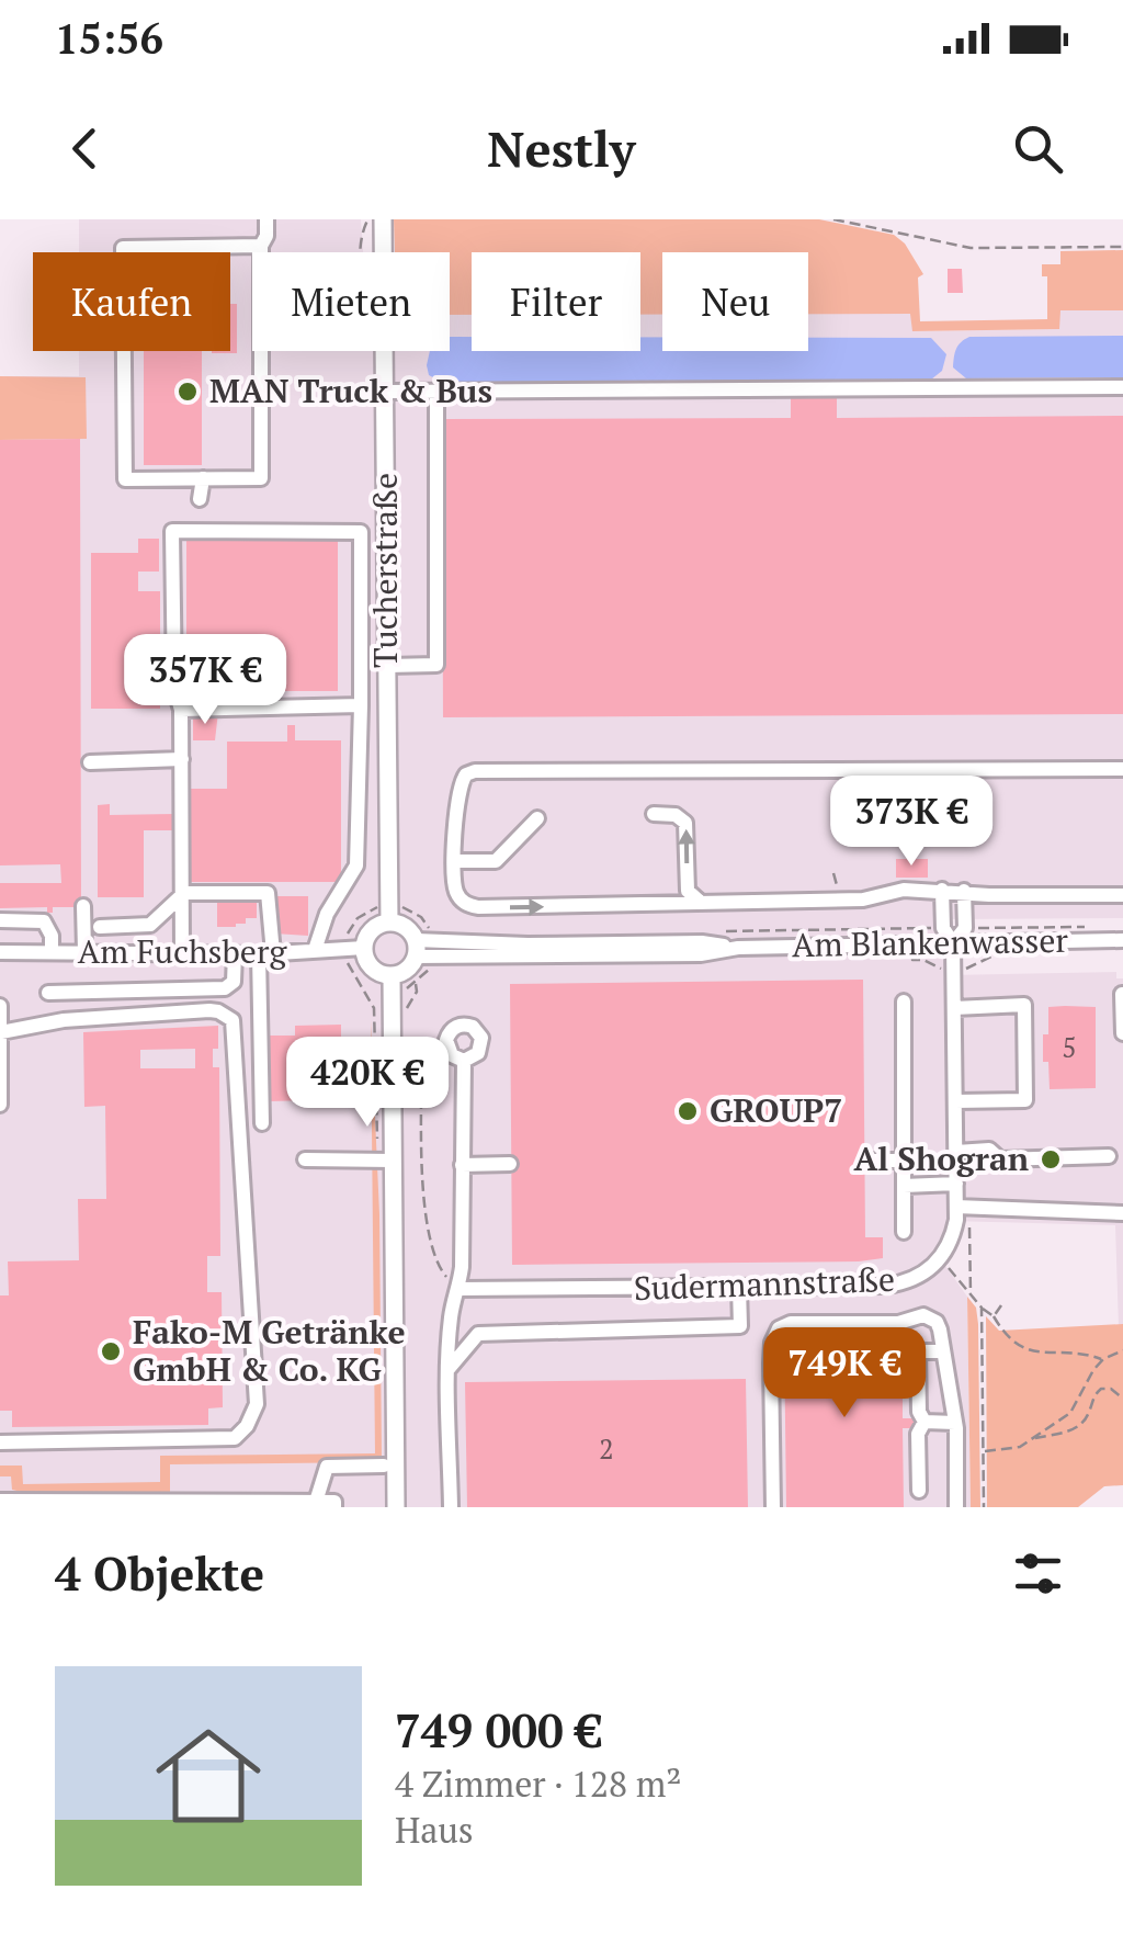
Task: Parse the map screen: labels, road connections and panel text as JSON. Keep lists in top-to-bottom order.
{
  "streets": {
    "main road": ["Tucherstraße"],
    "street": ["Am Blankenwasser", "Am Fuchsberg", "Sudermannstraße"]
  },
  "crossings": [
    ["Tucherstraße", "Am Blankenwasser"],
    ["Tucherstraße", "Am Fuchsberg"],
    ["Am Blankenwasser", "Am Fuchsberg"],
    ["Am Blankenwasser", "Sudermannstraße"]
  ],
  "places": [
    "MAN Truck & Bus",
    "GROUP7",
    "Al Shogran",
    "Fako-M Getränke GmbH & Co. KG"
  ],
  "house_numbers": ["5", "2"],
  "page": {
    "status": "15:56",
    "header": "Nestly",
    "chip": [
      "Kaufen",
      "Mieten",
      "Filter",
      "Neu"
    ],
    "price": [
      "357K €",
      "373K €",
      "420K €",
      "749K €"
    ],
    "heading": "4 Objekte",
    "list": [
      {
        "name": "749 000 €",
        "note": "4 Zimmer · 128 m² · Haus"
      }
    ]
  }
}
